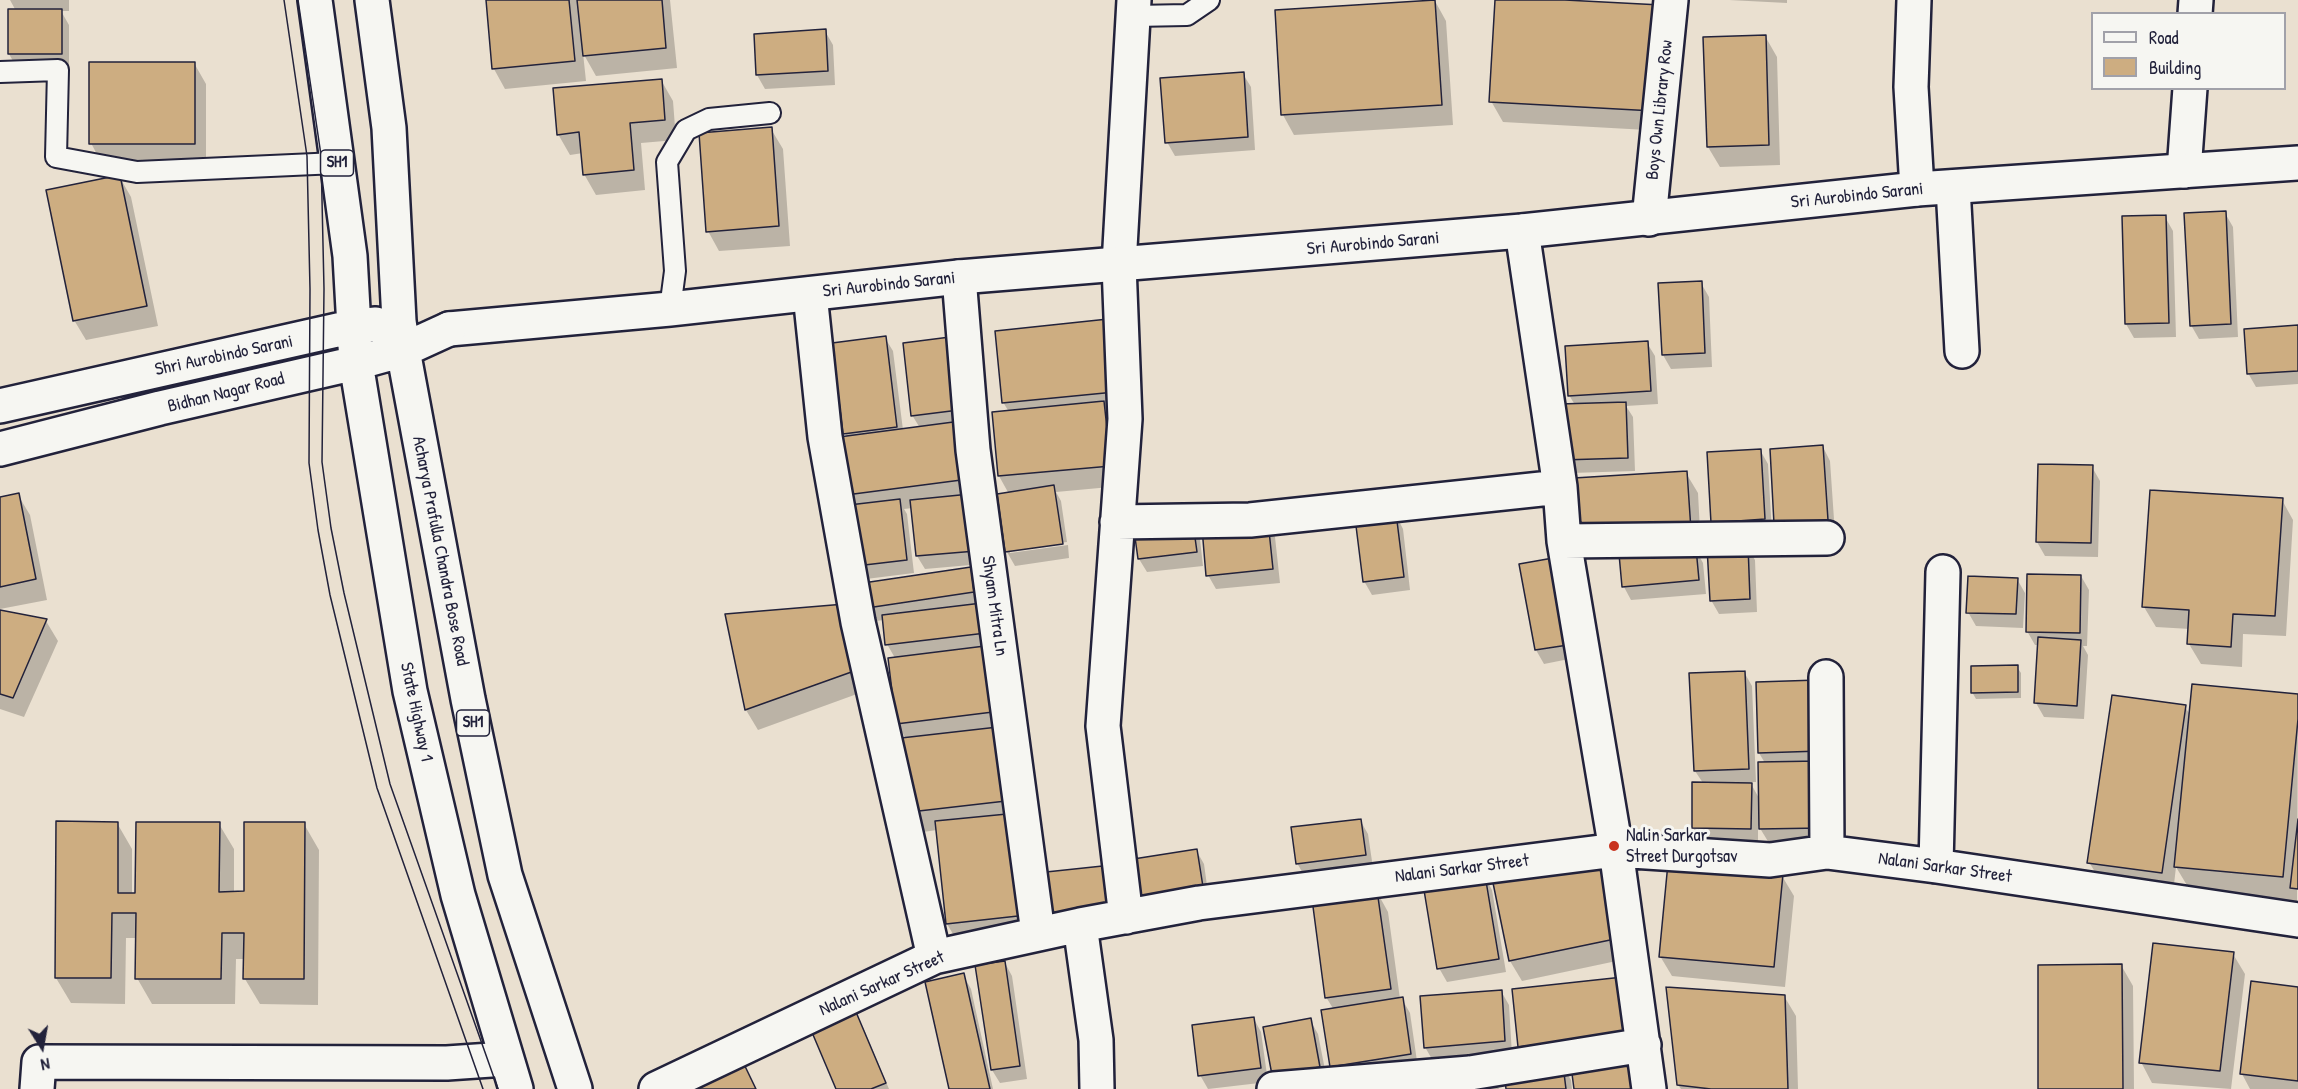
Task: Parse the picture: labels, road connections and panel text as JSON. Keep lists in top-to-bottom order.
{
  "streets": {
    "street": [
      "Boys Own Library Row",
      "SH1",
      "Sri Aurobindo Sarani",
      "Shri Aurobindo Sarani",
      "Bidhan Nagar Road",
      "Acharya Prafulla Chandra Bose Road",
      "Shyam Mitra Ln",
      "State Highway 1",
      "Nalani Sarkar Street"
    ]
  },
  "crossings": [
    ["Boys Own Library Row", "Sri Aurobindo Sarani"],
    ["SH1", "Shri Aurobindo Sarani"],
    ["SH1", "State Highway 1"],
    ["Sri Aurobindo Sarani", "Shri Aurobindo Sarani"],
    ["Sri Aurobindo Sarani", "Shyam Mitra Ln"],
    ["Shri Aurobindo Sarani", "Bidhan Nagar Road"],
    ["Shri Aurobindo Sarani", "Acharya Prafulla Chandra Bose Road"],
    ["Shri Aurobindo Sarani", "State Highway 1"],
    ["Bidhan Nagar Road", "Acharya Prafulla Chandra Bose Road"],
    ["Bidhan Nagar Road", "State Highway 1"],
    ["Shyam Mitra Ln", "Nalani Sarkar Street"]
  ],
  "places": ["Nalin Sarkar Street Durgotsav"],
  "legend": ["Road", "Building"],
  "north": "bottom"
}
